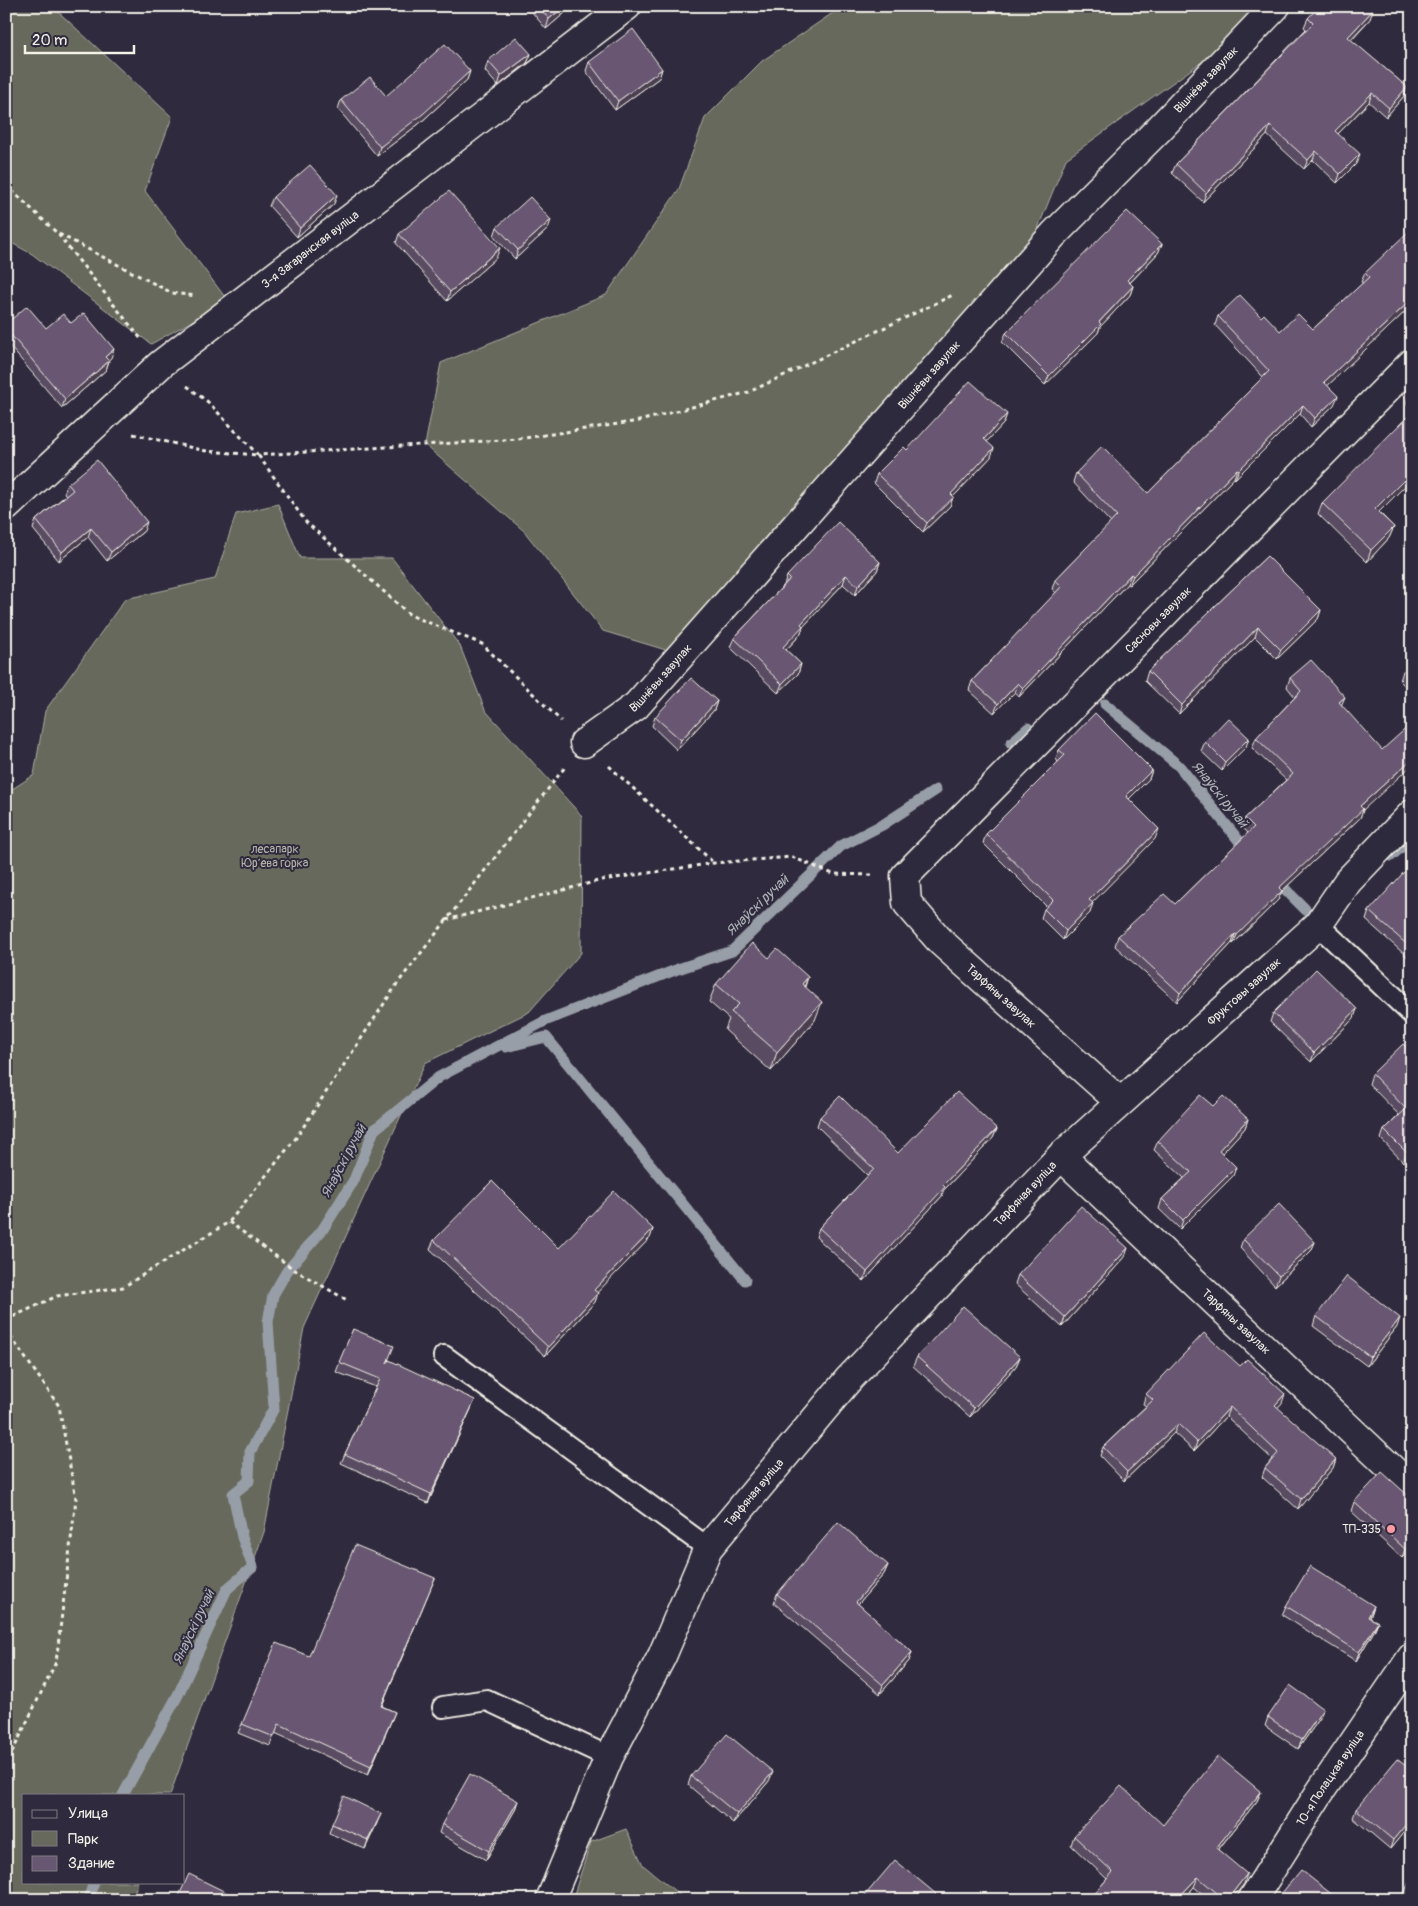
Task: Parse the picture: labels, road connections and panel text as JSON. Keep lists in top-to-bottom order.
{
  "streets": {
    "street": [
      "Вішнёвы завулак",
      "3-я Загаранская вуліца",
      "Сасновы завулак",
      "Фруктовы завулак",
      "Тарфяны завулак",
      "Тарфяная вуліца",
      "10-я Полацкая вуліца"
    ]
  },
  "crossings": [
    ["Сасновы завулак", "Тарфяны завулак"],
    ["Фруктовы завулак", "Тарфяны завулак"],
    ["Фруктовы завулак", "Тарфяная вуліца"],
    ["Тарфяны завулак", "Тарфяная вуліца"]
  ],
  "water": ["Янаўскі ручай"],
  "parks": ["лесапарк Юрʼева горка"],
  "places": ["ТП-335"],
  "legend": ["Улица", "Парк", "Здание"],
  "scale_bar": "20 m"
}
